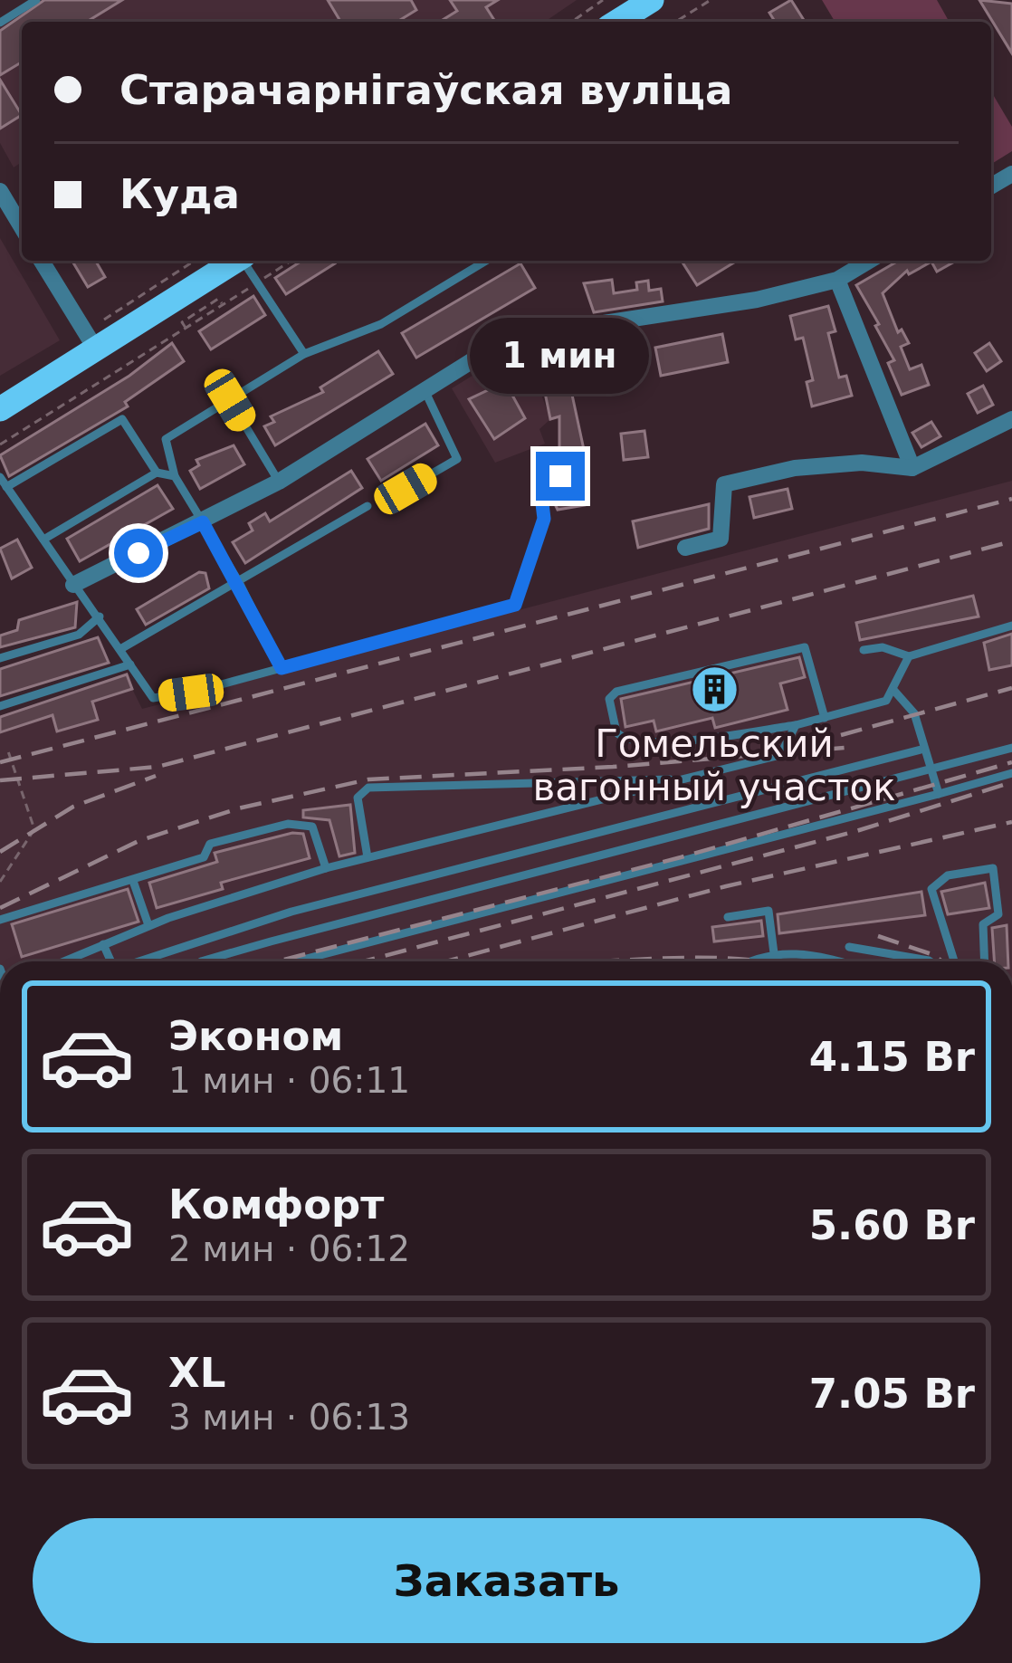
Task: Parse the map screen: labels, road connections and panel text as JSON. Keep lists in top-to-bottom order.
{
  "places": {
    "building": ["Гомельский вагонный участок"]
  },
  "page": {
    "banner": ["Старачарнігаўская вуліца", "Куда"],
    "bubble": "1 мин",
    "list": [
      {
        "name": "Эконом",
        "note": "1 мин · 06:11",
        "value": "4.15 Br"
      },
      {
        "name": "Комфорт",
        "note": "2 мин · 06:12",
        "value": "5.60 Br"
      },
      {
        "name": "XL",
        "note": "3 мин · 06:13",
        "value": "7.05 Br"
      }
    ],
    "buttons": "Заказать"
  }
}
